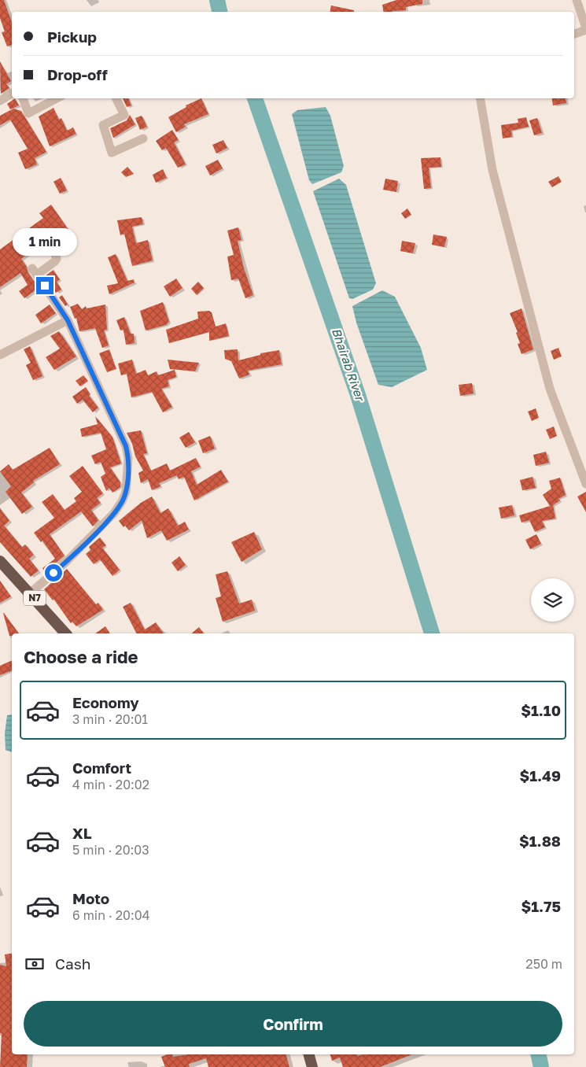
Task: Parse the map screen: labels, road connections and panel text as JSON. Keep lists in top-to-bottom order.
{
  "streets": {
    "highway": ["N7"]
  },
  "water": ["Bhairab River"],
  "page": {
    "banner": ["Pickup", "Drop-off"],
    "bubble": "1 min",
    "heading": "Choose a ride",
    "list": [
      {
        "name": "Economy",
        "note": "3 min · 20:01",
        "value": "$1.10"
      },
      {
        "name": "Comfort",
        "note": "4 min · 20:02",
        "value": "$1.49"
      },
      {
        "name": "XL",
        "note": "5 min · 20:03",
        "value": "$1.88"
      },
      {
        "name": "Moto",
        "note": "6 min · 20:04",
        "value": "$1.75"
      }
    ],
    "pay": ["Cash", "250 m"],
    "buttons": "Confirm"
  }
}
